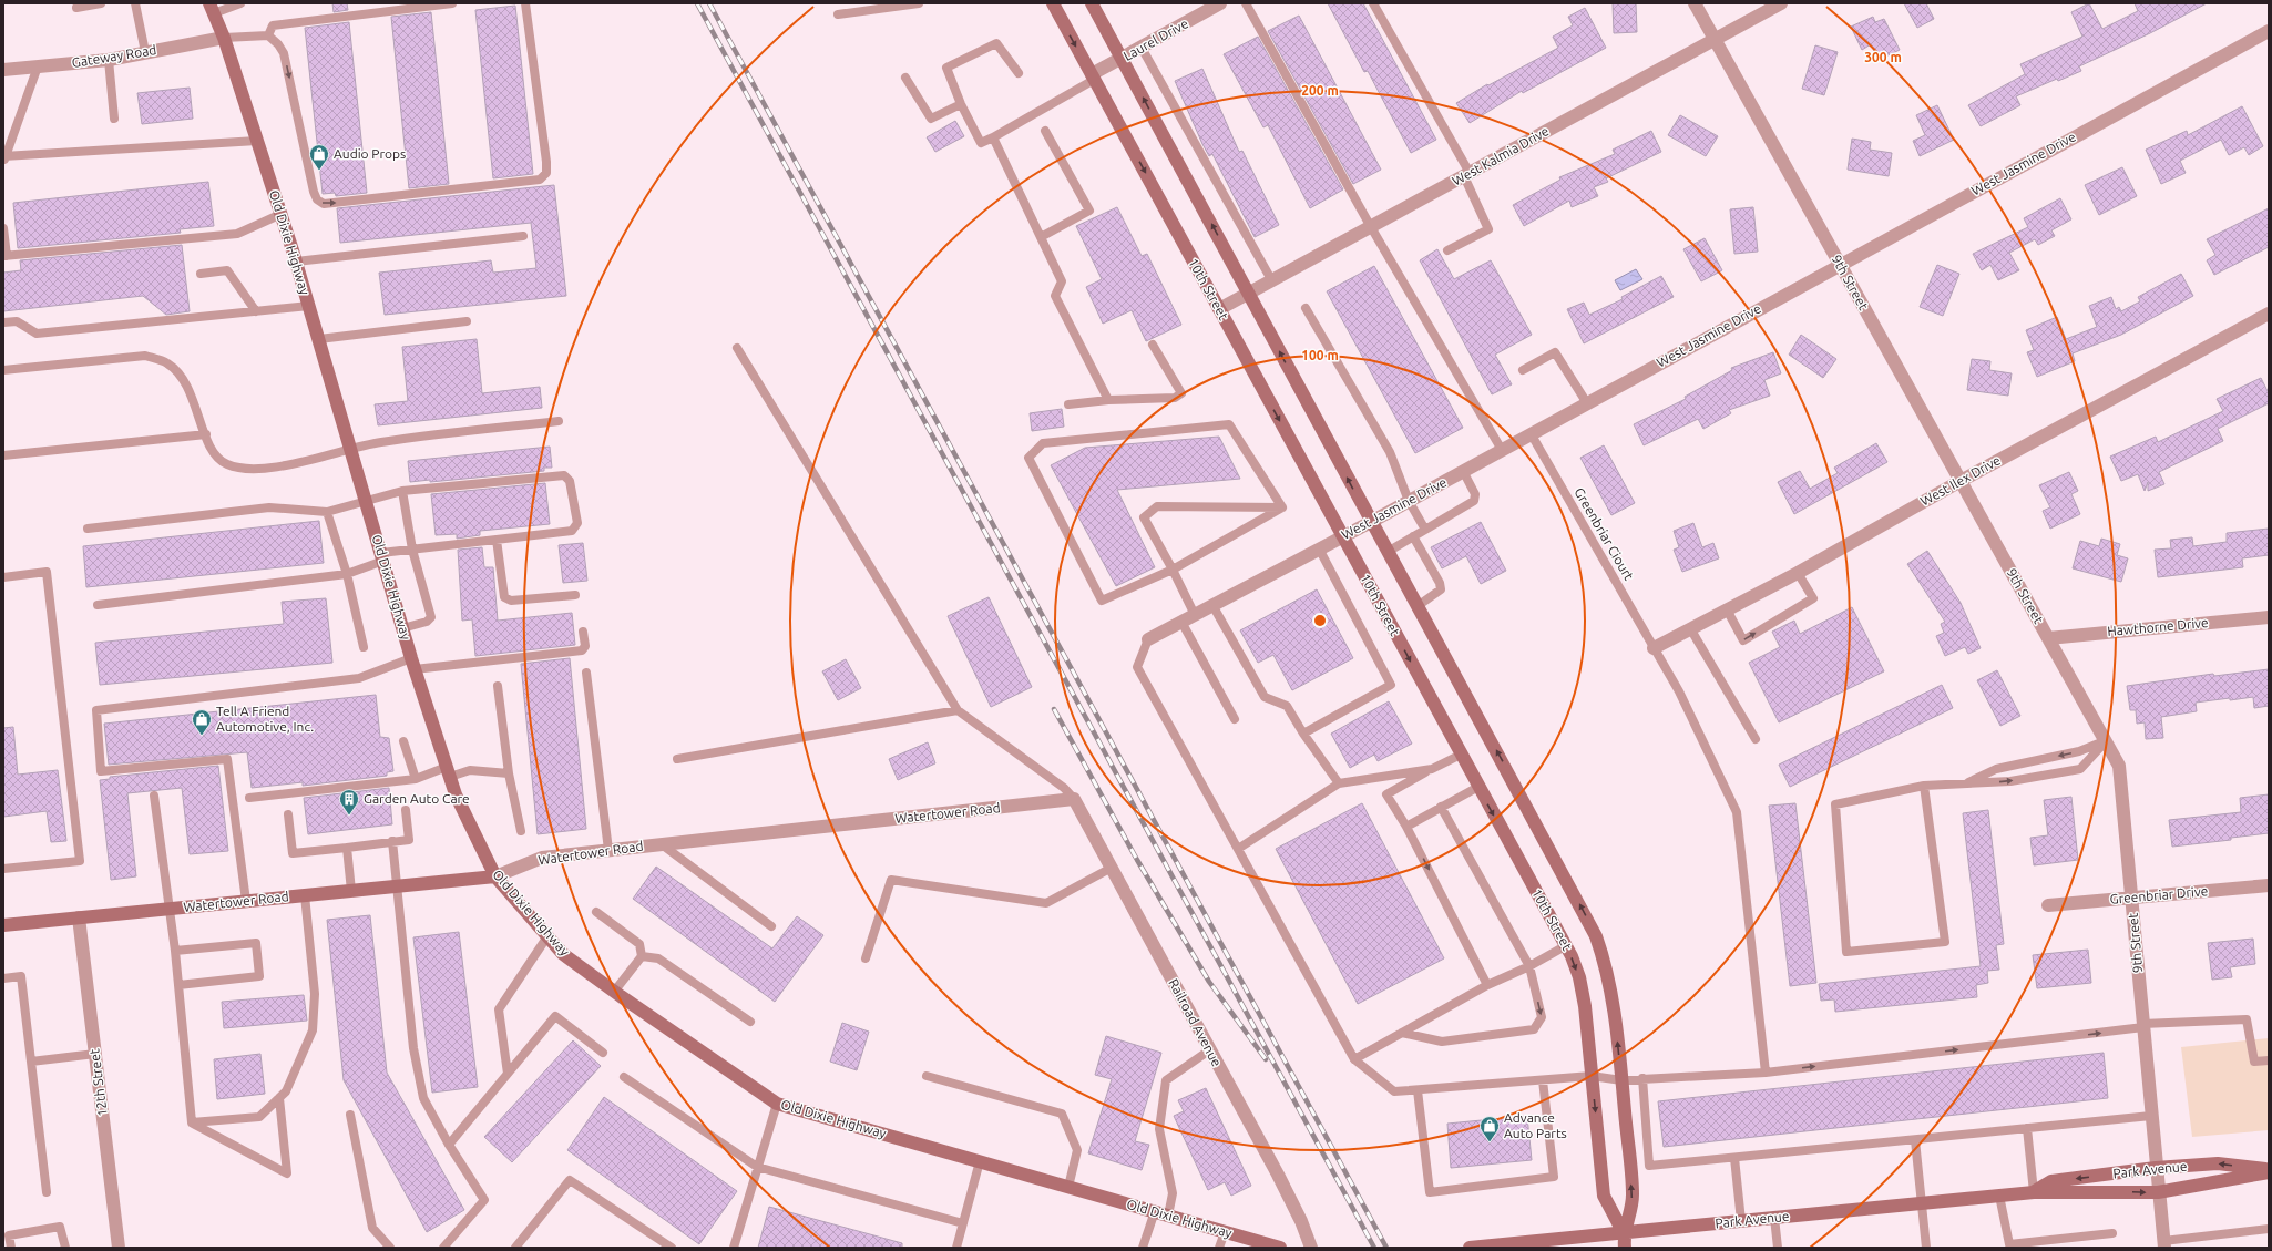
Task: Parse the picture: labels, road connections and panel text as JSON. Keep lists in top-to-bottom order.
{
  "streets": {
    "street": [
      "Laurel Drive",
      "Gateway Road",
      "West Kalmia Drive",
      "West Jasmine Drive",
      "Old Dixie Highway",
      "9th Street",
      "10th Street",
      "West Ilex Drive",
      "Hawthorne Drive",
      "Watertower Road",
      "Greenbriar Drive",
      "Railroad Avenue",
      "12th Street",
      "Park Avenue"
    ],
    "lane": ["Greenbriar Ciourt"]
  },
  "crossings": [
    ["Laurel Drive", "10th Street"],
    ["Gateway Road", "Old Dixie Highway"],
    ["West Kalmia Drive", "9th Street"],
    ["West Kalmia Drive", "10th Street"],
    ["West Jasmine Drive", "9th Street"],
    ["West Jasmine Drive", "10th Street"],
    ["West Jasmine Drive", "Greenbriar Ciourt"],
    ["Old Dixie Highway", "Watertower Road"],
    ["9th Street", "West Ilex Drive"],
    ["9th Street", "Hawthorne Drive"],
    ["9th Street", "Greenbriar Drive"],
    ["9th Street", "Park Avenue"],
    ["10th Street", "Park Avenue"],
    ["West Ilex Drive", "Greenbriar Ciourt"],
    ["Watertower Road", "Railroad Avenue"],
    ["Watertower Road", "12th Street"]
  ],
  "places": {
    "shop": ["Audio Props", "Tell A Friend Automotive, Inc.", "Advance Auto Parts"],
    "building": ["Garden Auto Care"]
  },
  "rings": ["300 m", "200 m", "100 m"]
}
